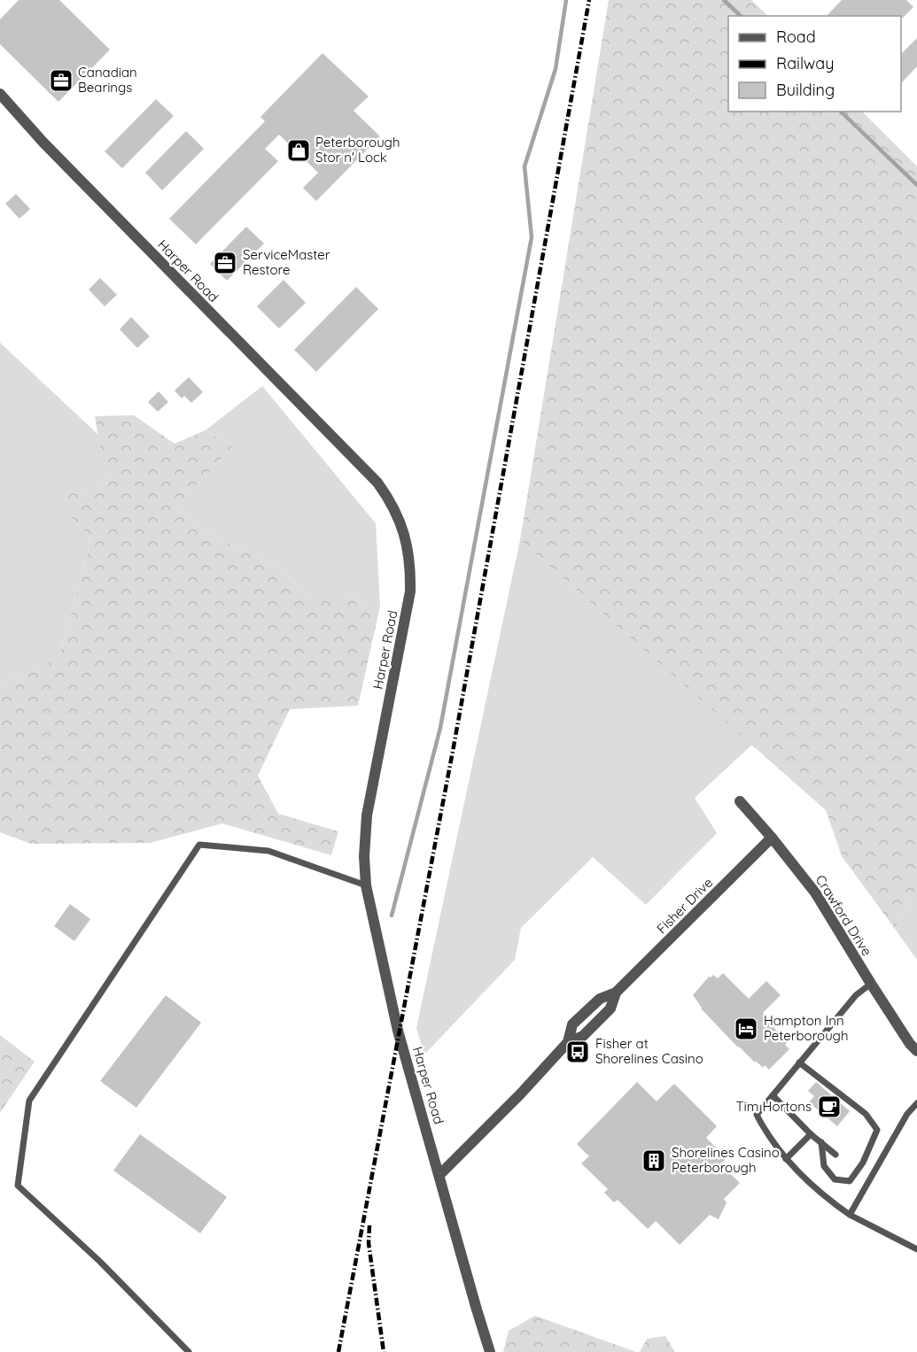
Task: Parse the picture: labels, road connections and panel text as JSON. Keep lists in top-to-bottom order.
{
  "streets": {
    "street": ["Harper Road", "Fisher Drive", "Crawford Drive"]
  },
  "crossings": [
    ["Harper Road", "Fisher Drive"],
    ["Fisher Drive", "Crawford Drive"]
  ],
  "places": {
    "office": ["Canadian Bearings", "ServiceMaster Restore"],
    "shop": ["Peterborough Stor n' Lock"],
    "hotel": ["Hampton Inn Peterborough"],
    "bus stop": ["Fisher at Shorelines Casino"],
    "cafe": ["Tim Hortons"],
    "building": ["Shorelines Casino Peterborough"]
  },
  "legend": ["Road", "Railway", "Building"]
}
